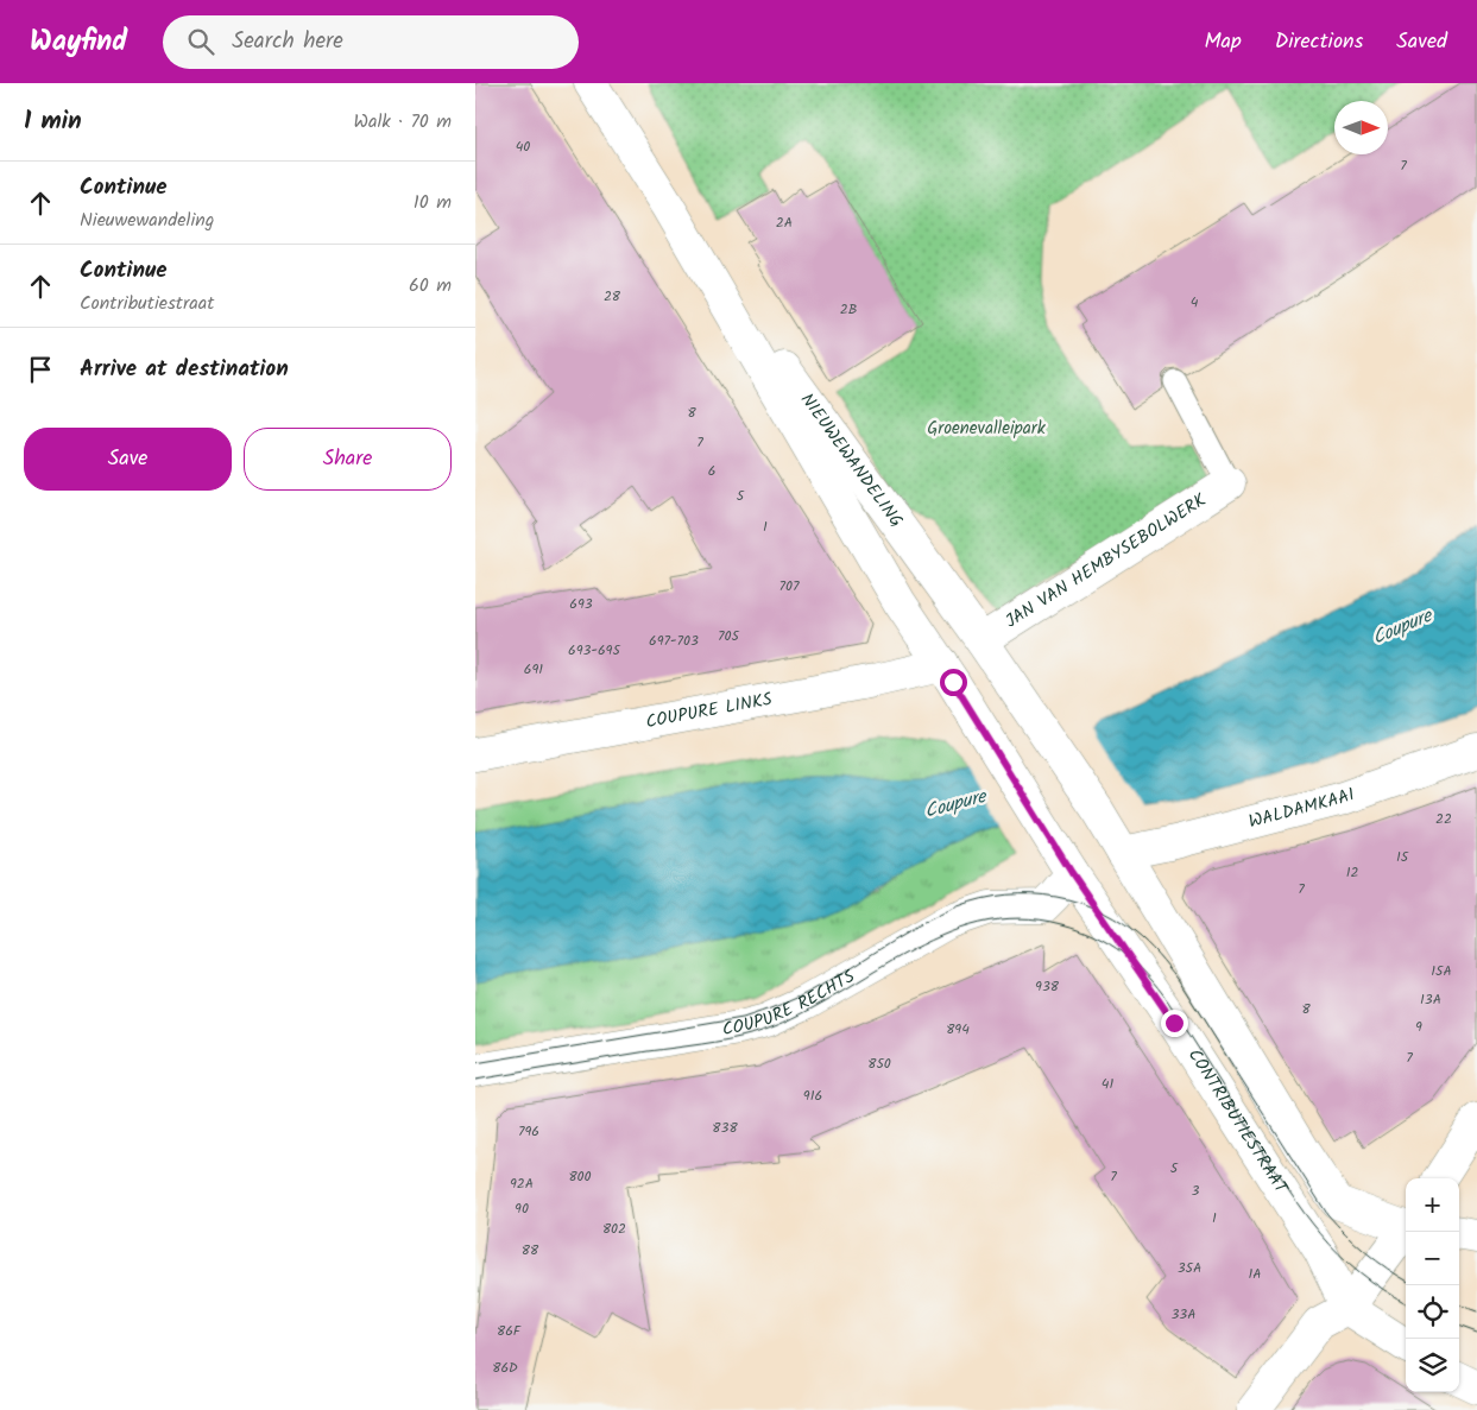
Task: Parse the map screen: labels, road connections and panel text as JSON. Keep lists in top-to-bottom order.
{
  "streets": {
    "main road": [
      "NIEUWEWANDELING",
      "JAN VAN HEMBYSEBOLWERK",
      "COUPURE LINKS",
      "WALDAMKAAI",
      "COUPURE RECHTS",
      "CONTRIBUTIESTRAAT"
    ]
  },
  "crossings": [
    ["NIEUWEWANDELING", "JAN VAN HEMBYSEBOLWERK"],
    ["NIEUWEWANDELING", "COUPURE LINKS"],
    ["NIEUWEWANDELING", "WALDAMKAAI"],
    ["NIEUWEWANDELING", "CONTRIBUTIESTRAAT"],
    ["COUPURE RECHTS", "CONTRIBUTIESTRAAT"]
  ],
  "water": ["Coupure"],
  "parks": ["Groenevalleipark"],
  "house_numbers": [
    "40",
    "7",
    "2A",
    "28",
    "4",
    "2B",
    "8",
    "7",
    "6",
    "5",
    "1",
    "707",
    "693",
    "705",
    "697-703",
    "693-695",
    "691",
    "22",
    "15",
    "12",
    "7",
    "15A",
    "938",
    "13A",
    "8",
    "9",
    "894",
    "7",
    "850",
    "41",
    "916",
    "838",
    "796",
    "5",
    "800",
    "7",
    "92A",
    "3",
    "90",
    "1",
    "802",
    "88",
    "35A",
    "1A",
    "33A",
    "86F",
    "86D"
  ],
  "north": "right",
  "page": {
    "header": "Wayfind",
    "search": "Search here",
    "nav": ["Map", "Directions", "Saved"],
    "heading": ["1 min", "Walk · 70 m"],
    "list": [
      ["Continue", "Nieuwewandeling", "10 m"],
      ["Continue", "Contributiestraat", "60 m"],
      "Arrive at destination"
    ],
    "buttons": ["Save", "Share"],
    "map_buttons": ["+", "−"]
  }
}
